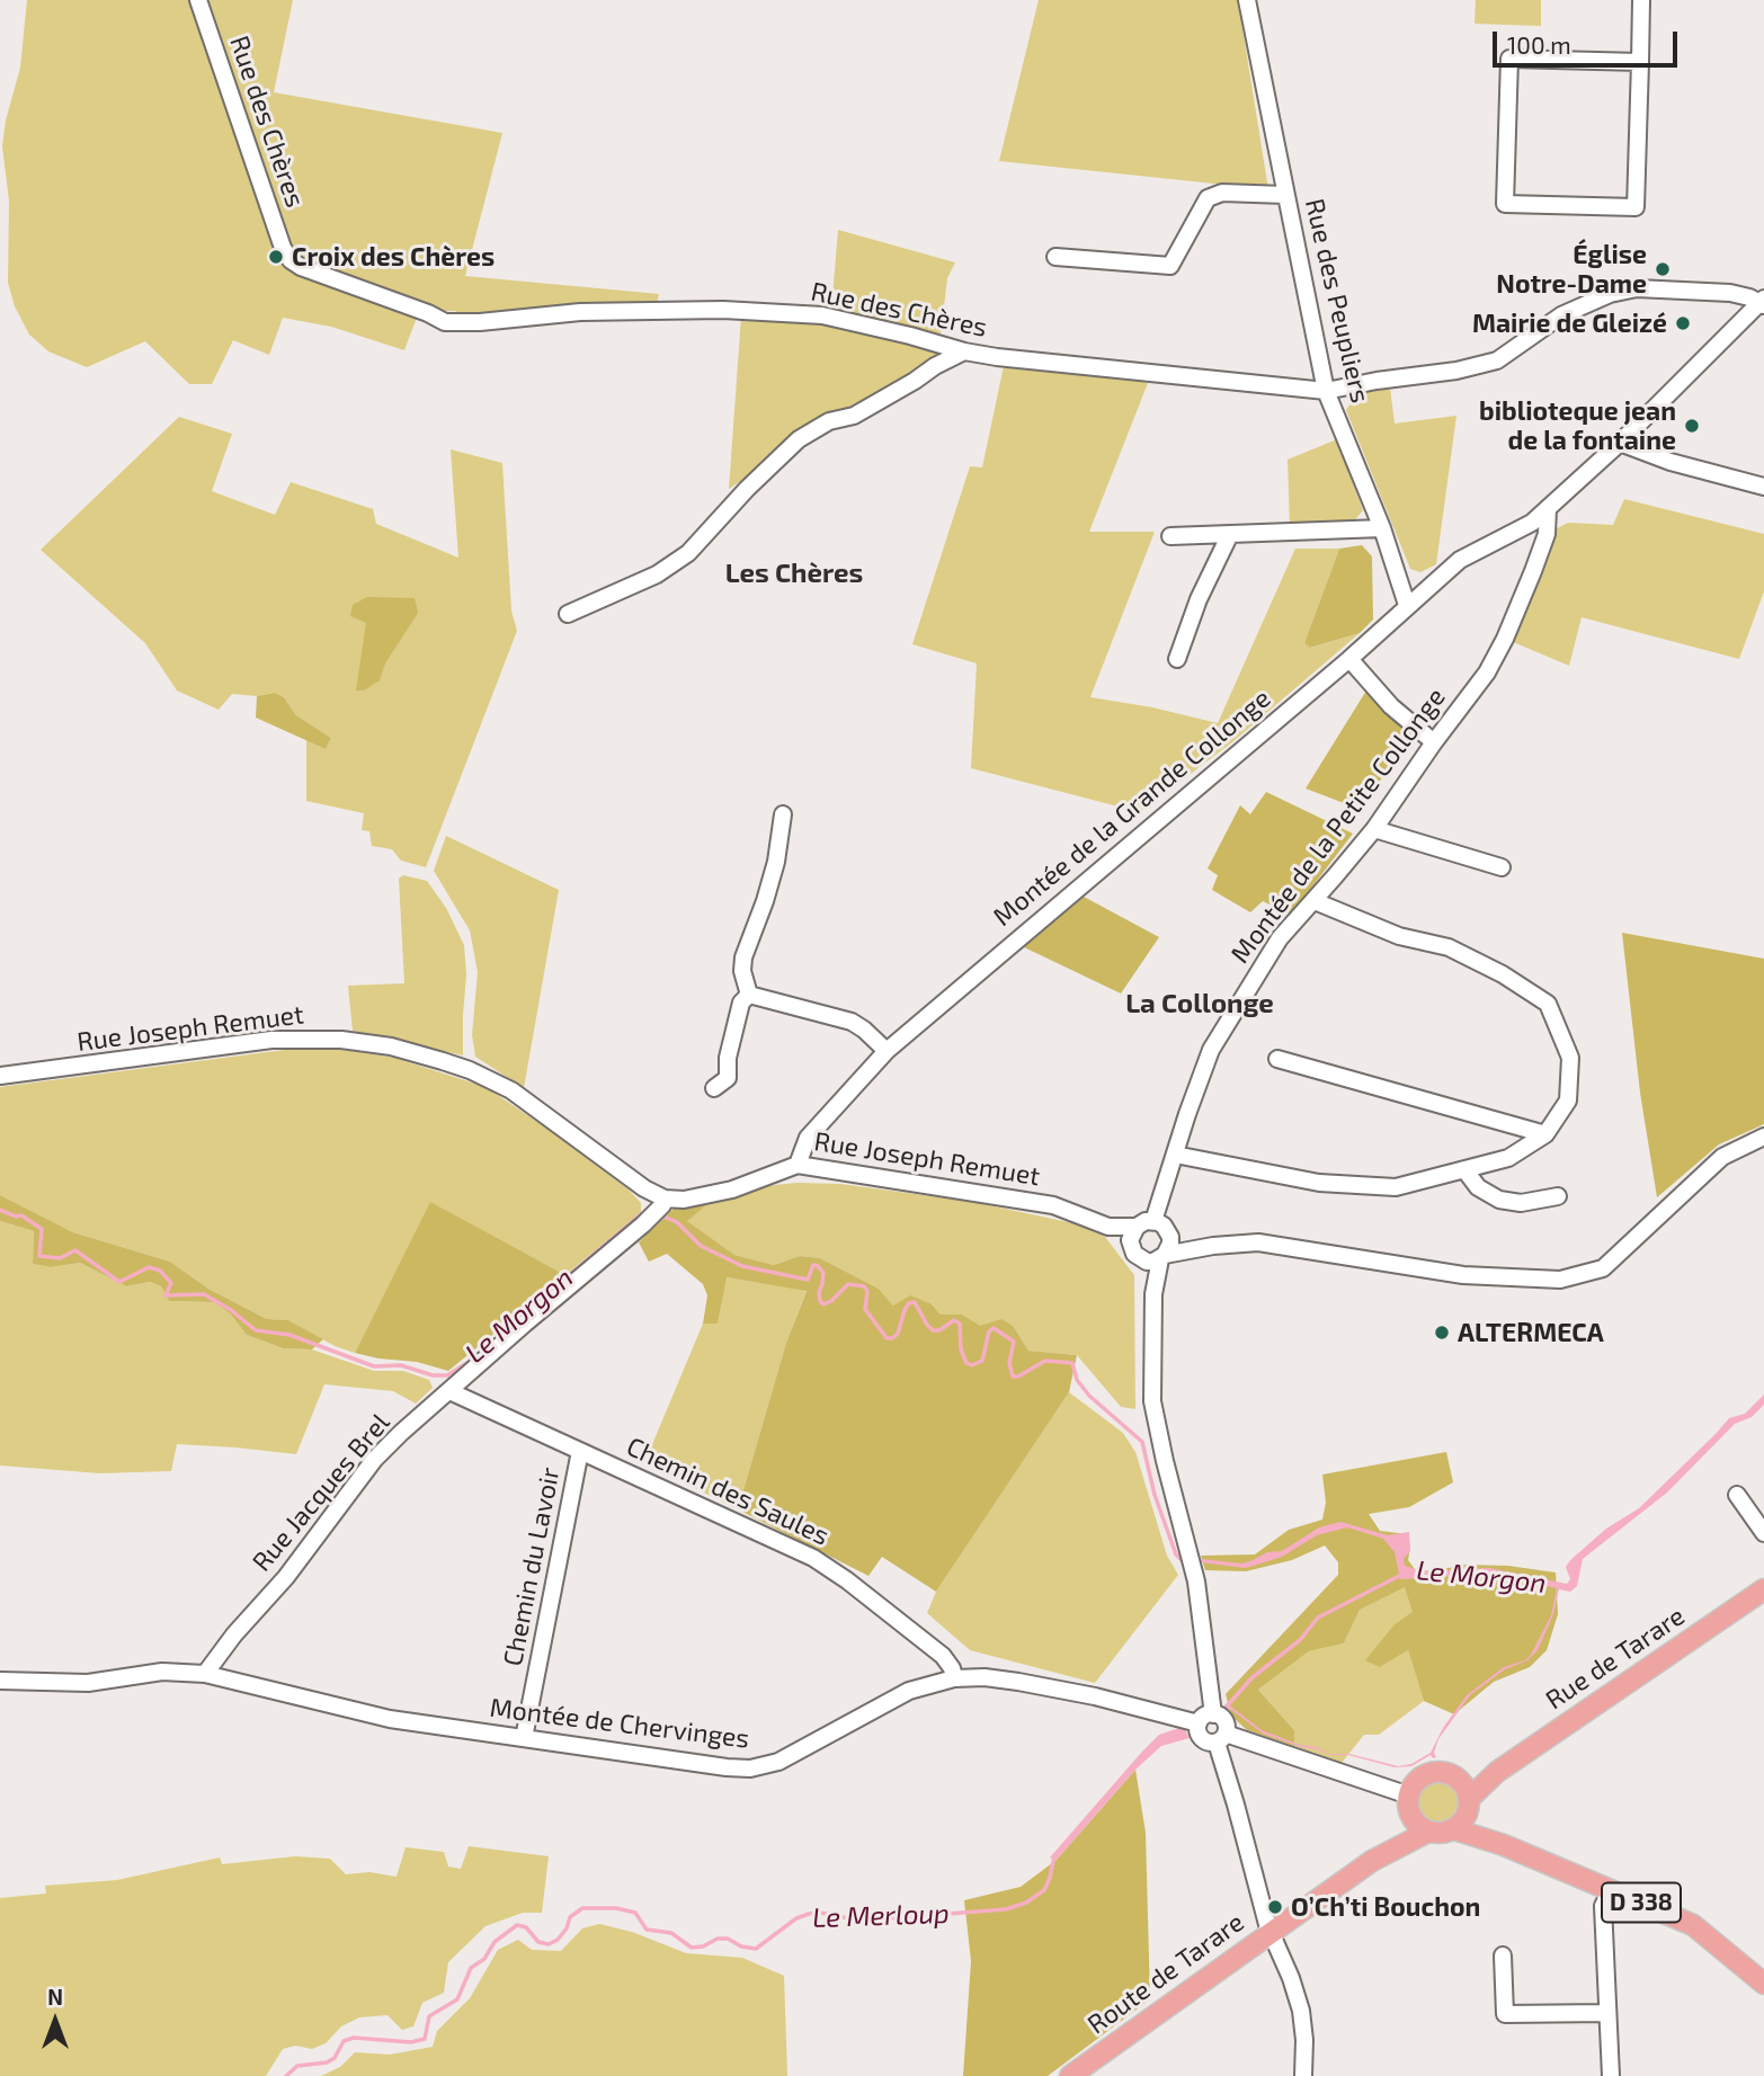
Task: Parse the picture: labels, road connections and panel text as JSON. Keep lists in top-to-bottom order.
{
  "streets": {
    "main road": ["Rue de Tarare", "D 338", "Route de Tarare"],
    "street": [
      "Rue des Chères",
      "Rue des Peupliers",
      "Montée de la Grande Collonge",
      "Montée de la Petite Collonge",
      "Rue Joseph Remuet",
      "Chemin des Saules",
      "Rue Jacques Brel",
      "Chemin du Lavoir",
      "Montée de Chervinges"
    ]
  },
  "crossings": [
    ["Rue des Chères", "Rue des Peupliers"],
    ["Rue des Chères", "Montée de la Grande Collonge"],
    ["Rue des Peupliers", "Montée de la Grande Collonge"],
    ["Montée de la Grande Collonge", "Montée de la Petite Collonge"],
    ["Montée de la Grande Collonge", "Rue Joseph Remuet"],
    ["Montée de la Petite Collonge", "Rue Joseph Remuet"],
    ["Rue Joseph Remuet", "Rue Jacques Brel"],
    ["Chemin des Saules", "Rue Jacques Brel"],
    ["Chemin des Saules", "Chemin du Lavoir"],
    ["Chemin des Saules", "Montée de Chervinges"],
    ["Rue Jacques Brel", "Montée de Chervinges"],
    ["Chemin du Lavoir", "Montée de Chervinges"],
    ["Rue de Tarare", "D 338"],
    ["Rue de Tarare", "Route de Tarare"],
    ["D 338", "Route de Tarare"]
  ],
  "districts": ["Les Chères", "La Collonge"],
  "water": ["Le Morgon", "Le Merloup"],
  "places": [
    "Croix des Chères",
    "Église Notre-Dame",
    "Mairie de Gleizé",
    "biblioteque jean de la fontaine",
    "ALTERMECA",
    "O’Ch’ti Bouchon"
  ],
  "scale_bar": "100 m",
  "north": "top"
}
